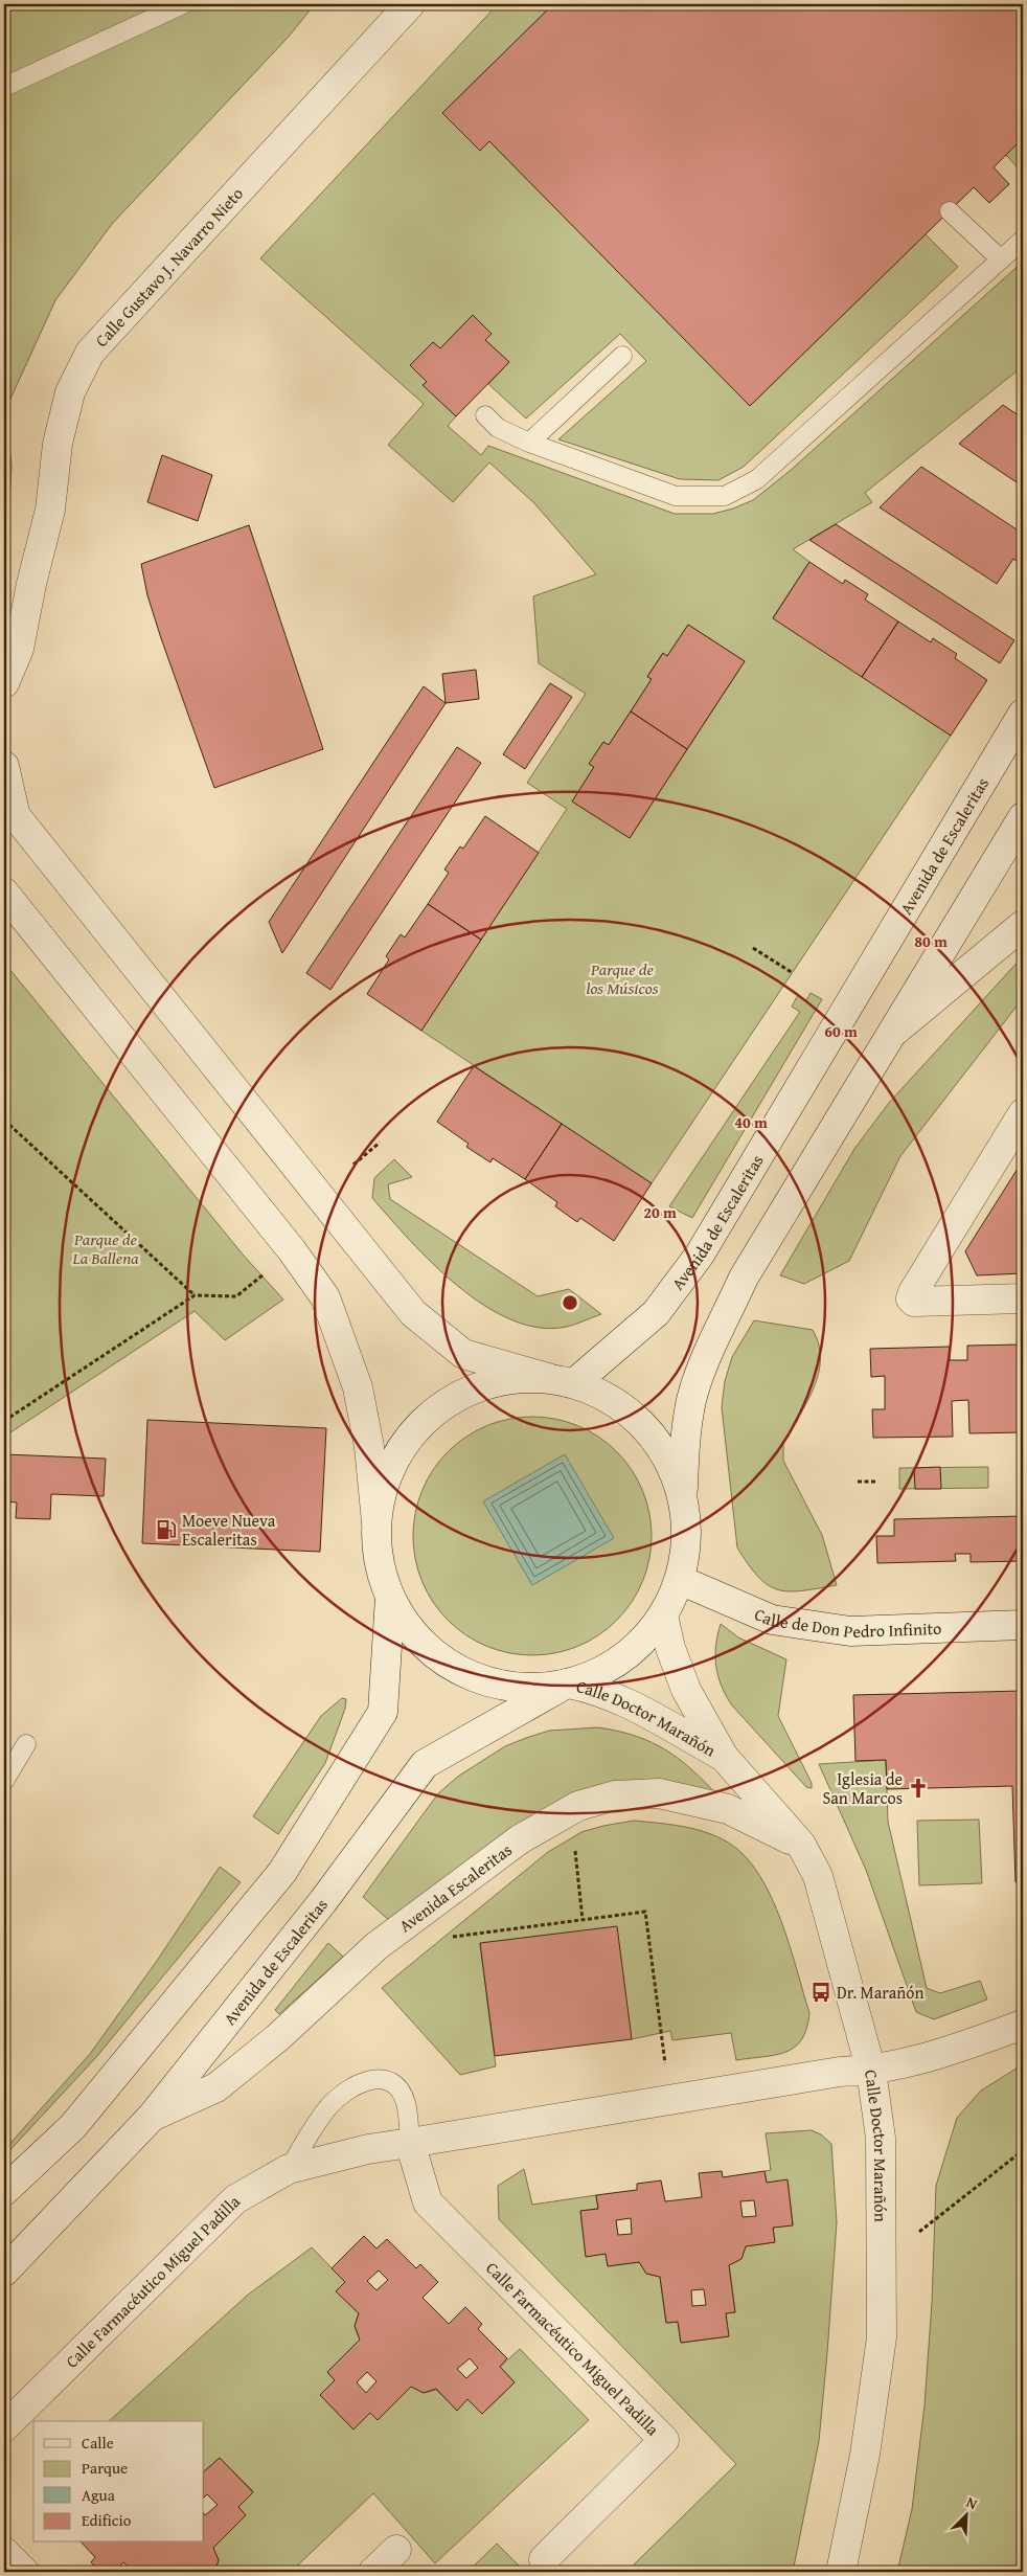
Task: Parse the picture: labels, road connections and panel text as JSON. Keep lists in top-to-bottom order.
{
  "streets": {
    "street": [
      "Calle Gustavo J. Navarro Nieto",
      "Avenida de Escaleritas",
      "Calle de Don Pedro Infinito",
      "Calle Doctor Marañón",
      "Avenida Escaleritas",
      "Calle Farmacéutico Miguel Padilla"
    ]
  },
  "crossings": [
    ["Avenida de Escaleritas", "Calle Doctor Marañón"],
    ["Avenida de Escaleritas", "Avenida Escaleritas"],
    ["Calle Doctor Marañón", "Avenida Escaleritas"],
    ["Calle Doctor Marañón", "Calle Farmacéutico Miguel Padilla"]
  ],
  "parks": ["Parque de los Músicos", "Parque de La Ballena"],
  "places": {
    "fuel station": ["Moeve Nueva Escaleritas"],
    "church": ["Iglesia de San Marcos"],
    "bus stop": ["Dr. Marañón"]
  },
  "legend": [
    "Calle",
    "Parque",
    "Agua",
    "Edificio"
  ],
  "north": "top right",
  "rings": [
    "80 m",
    "60 m",
    "40 m",
    "20 m"
  ]
}
